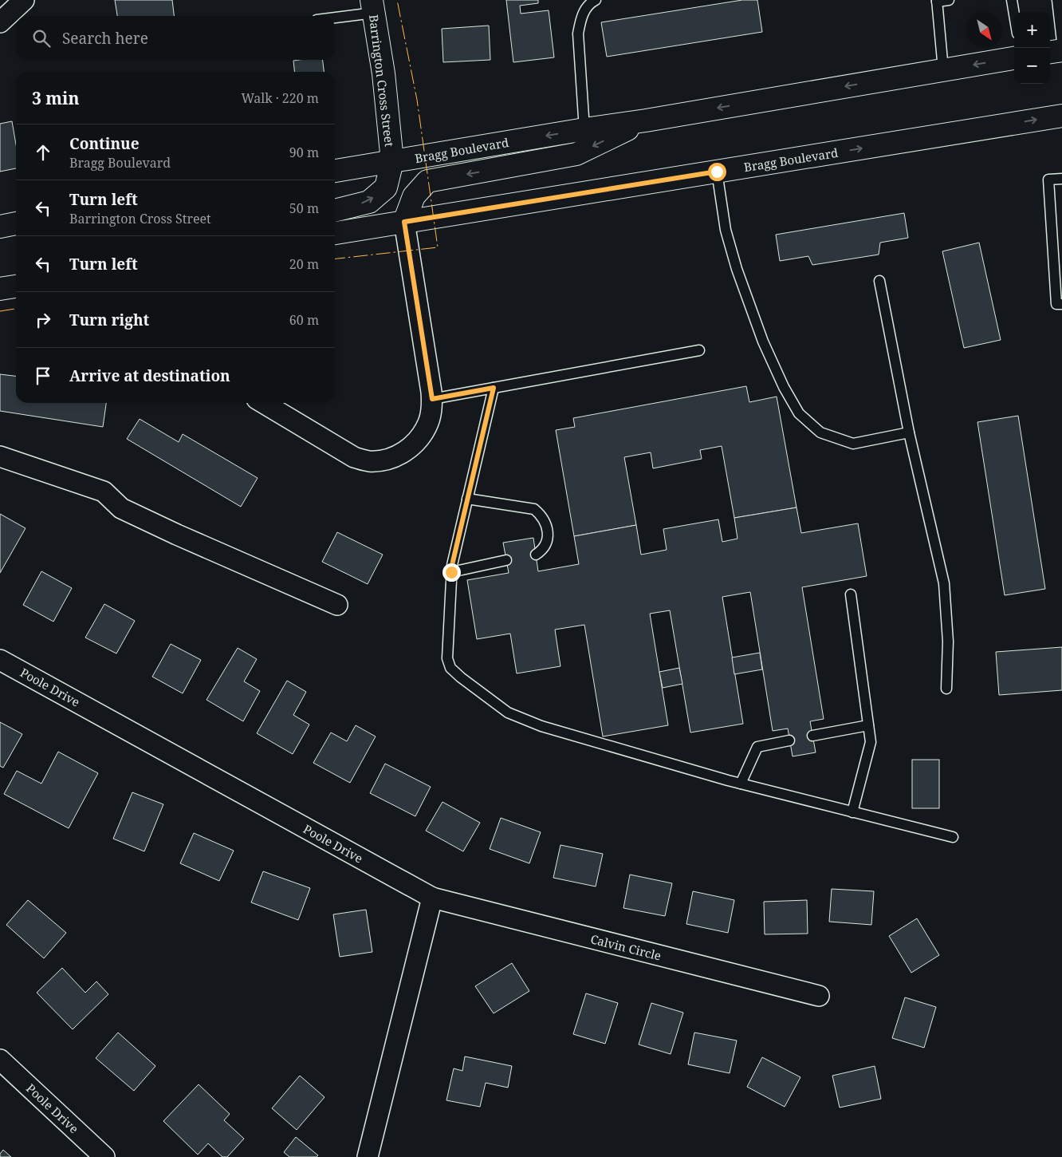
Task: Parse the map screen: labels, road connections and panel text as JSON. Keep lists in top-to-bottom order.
{
  "streets": {
    "main road": ["Barrington Cross Street", "Bragg Boulevard"],
    "street": ["Poole Drive", "Calvin Circle"]
  },
  "crossings": [
    ["Barrington Cross Street", "Bragg Boulevard"],
    ["Poole Drive", "Calvin Circle"]
  ],
  "north": "bottom right",
  "page": {
    "map_buttons": ["+", "−"],
    "search": "Search here",
    "heading": ["3 min", "Walk · 220 m"],
    "list": [
      ["Continue", "Bragg Boulevard", "90 m"],
      ["Turn left", "Barrington Cross Street", "50 m"],
      ["Turn left", "20 m"],
      ["Turn right", "60 m"],
      "Arrive at destination"
    ]
  }
}
